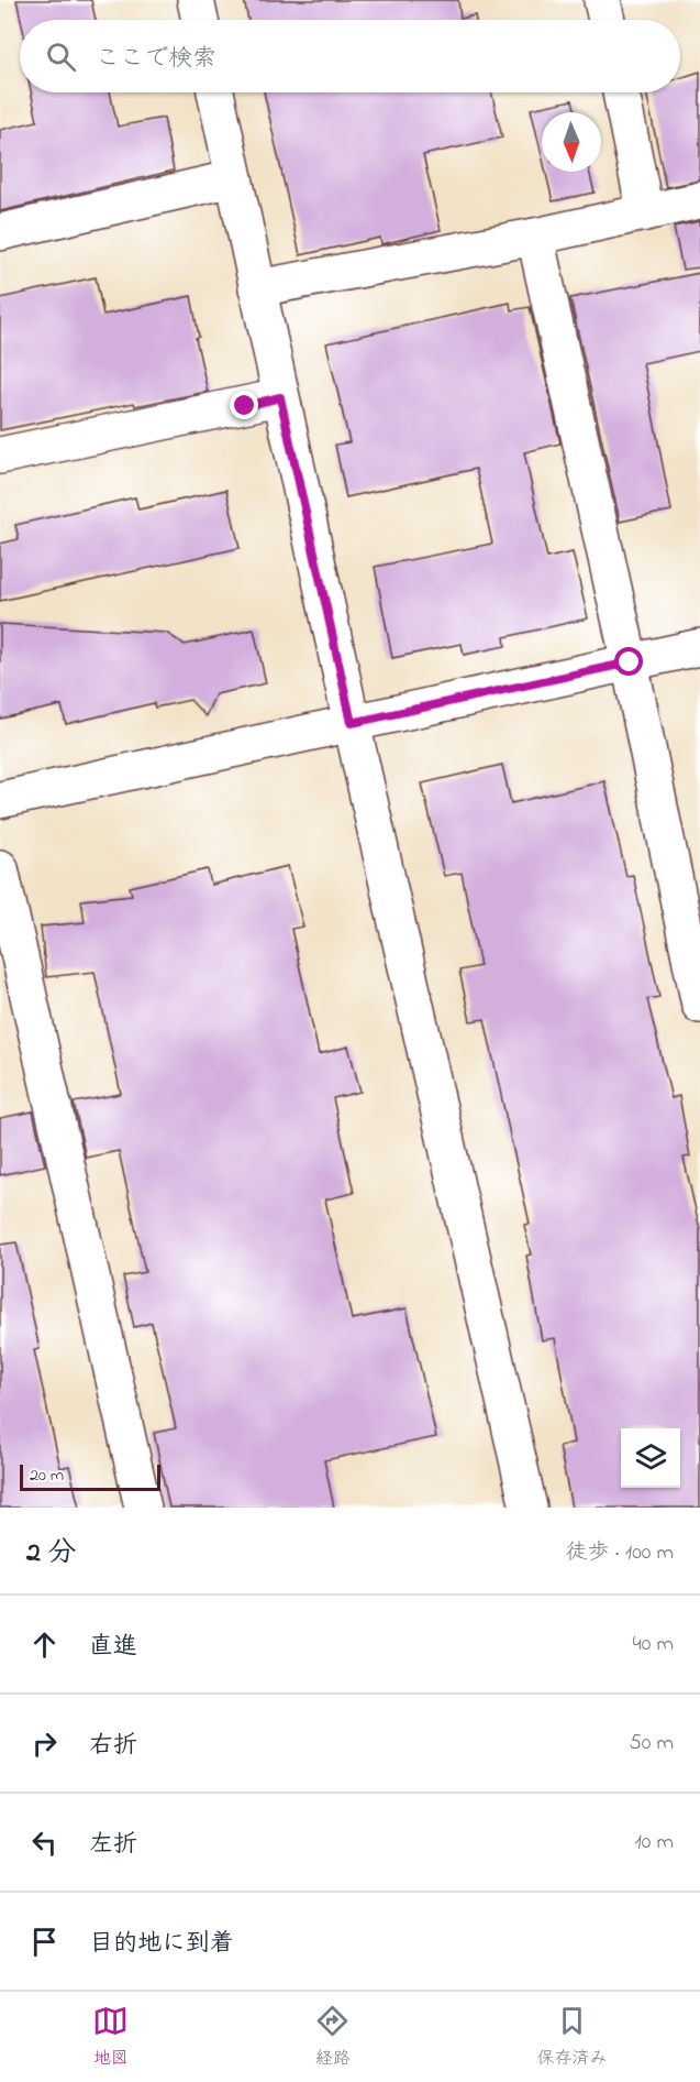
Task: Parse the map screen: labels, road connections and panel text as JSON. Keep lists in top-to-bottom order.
{
  "scale_bar": "20 m",
  "north": "bottom",
  "page": {
    "search": "ここで検索",
    "scale": "20 m",
    "heading": ["2 分", "徒歩 · 100 m"],
    "list": [
      ["直進", "40 m"],
      ["右折", "50 m"],
      ["左折", "10 m"],
      "目的地に到着"
    ],
    "nav": ["地図", "経路", "保存済み"]
  }
}
